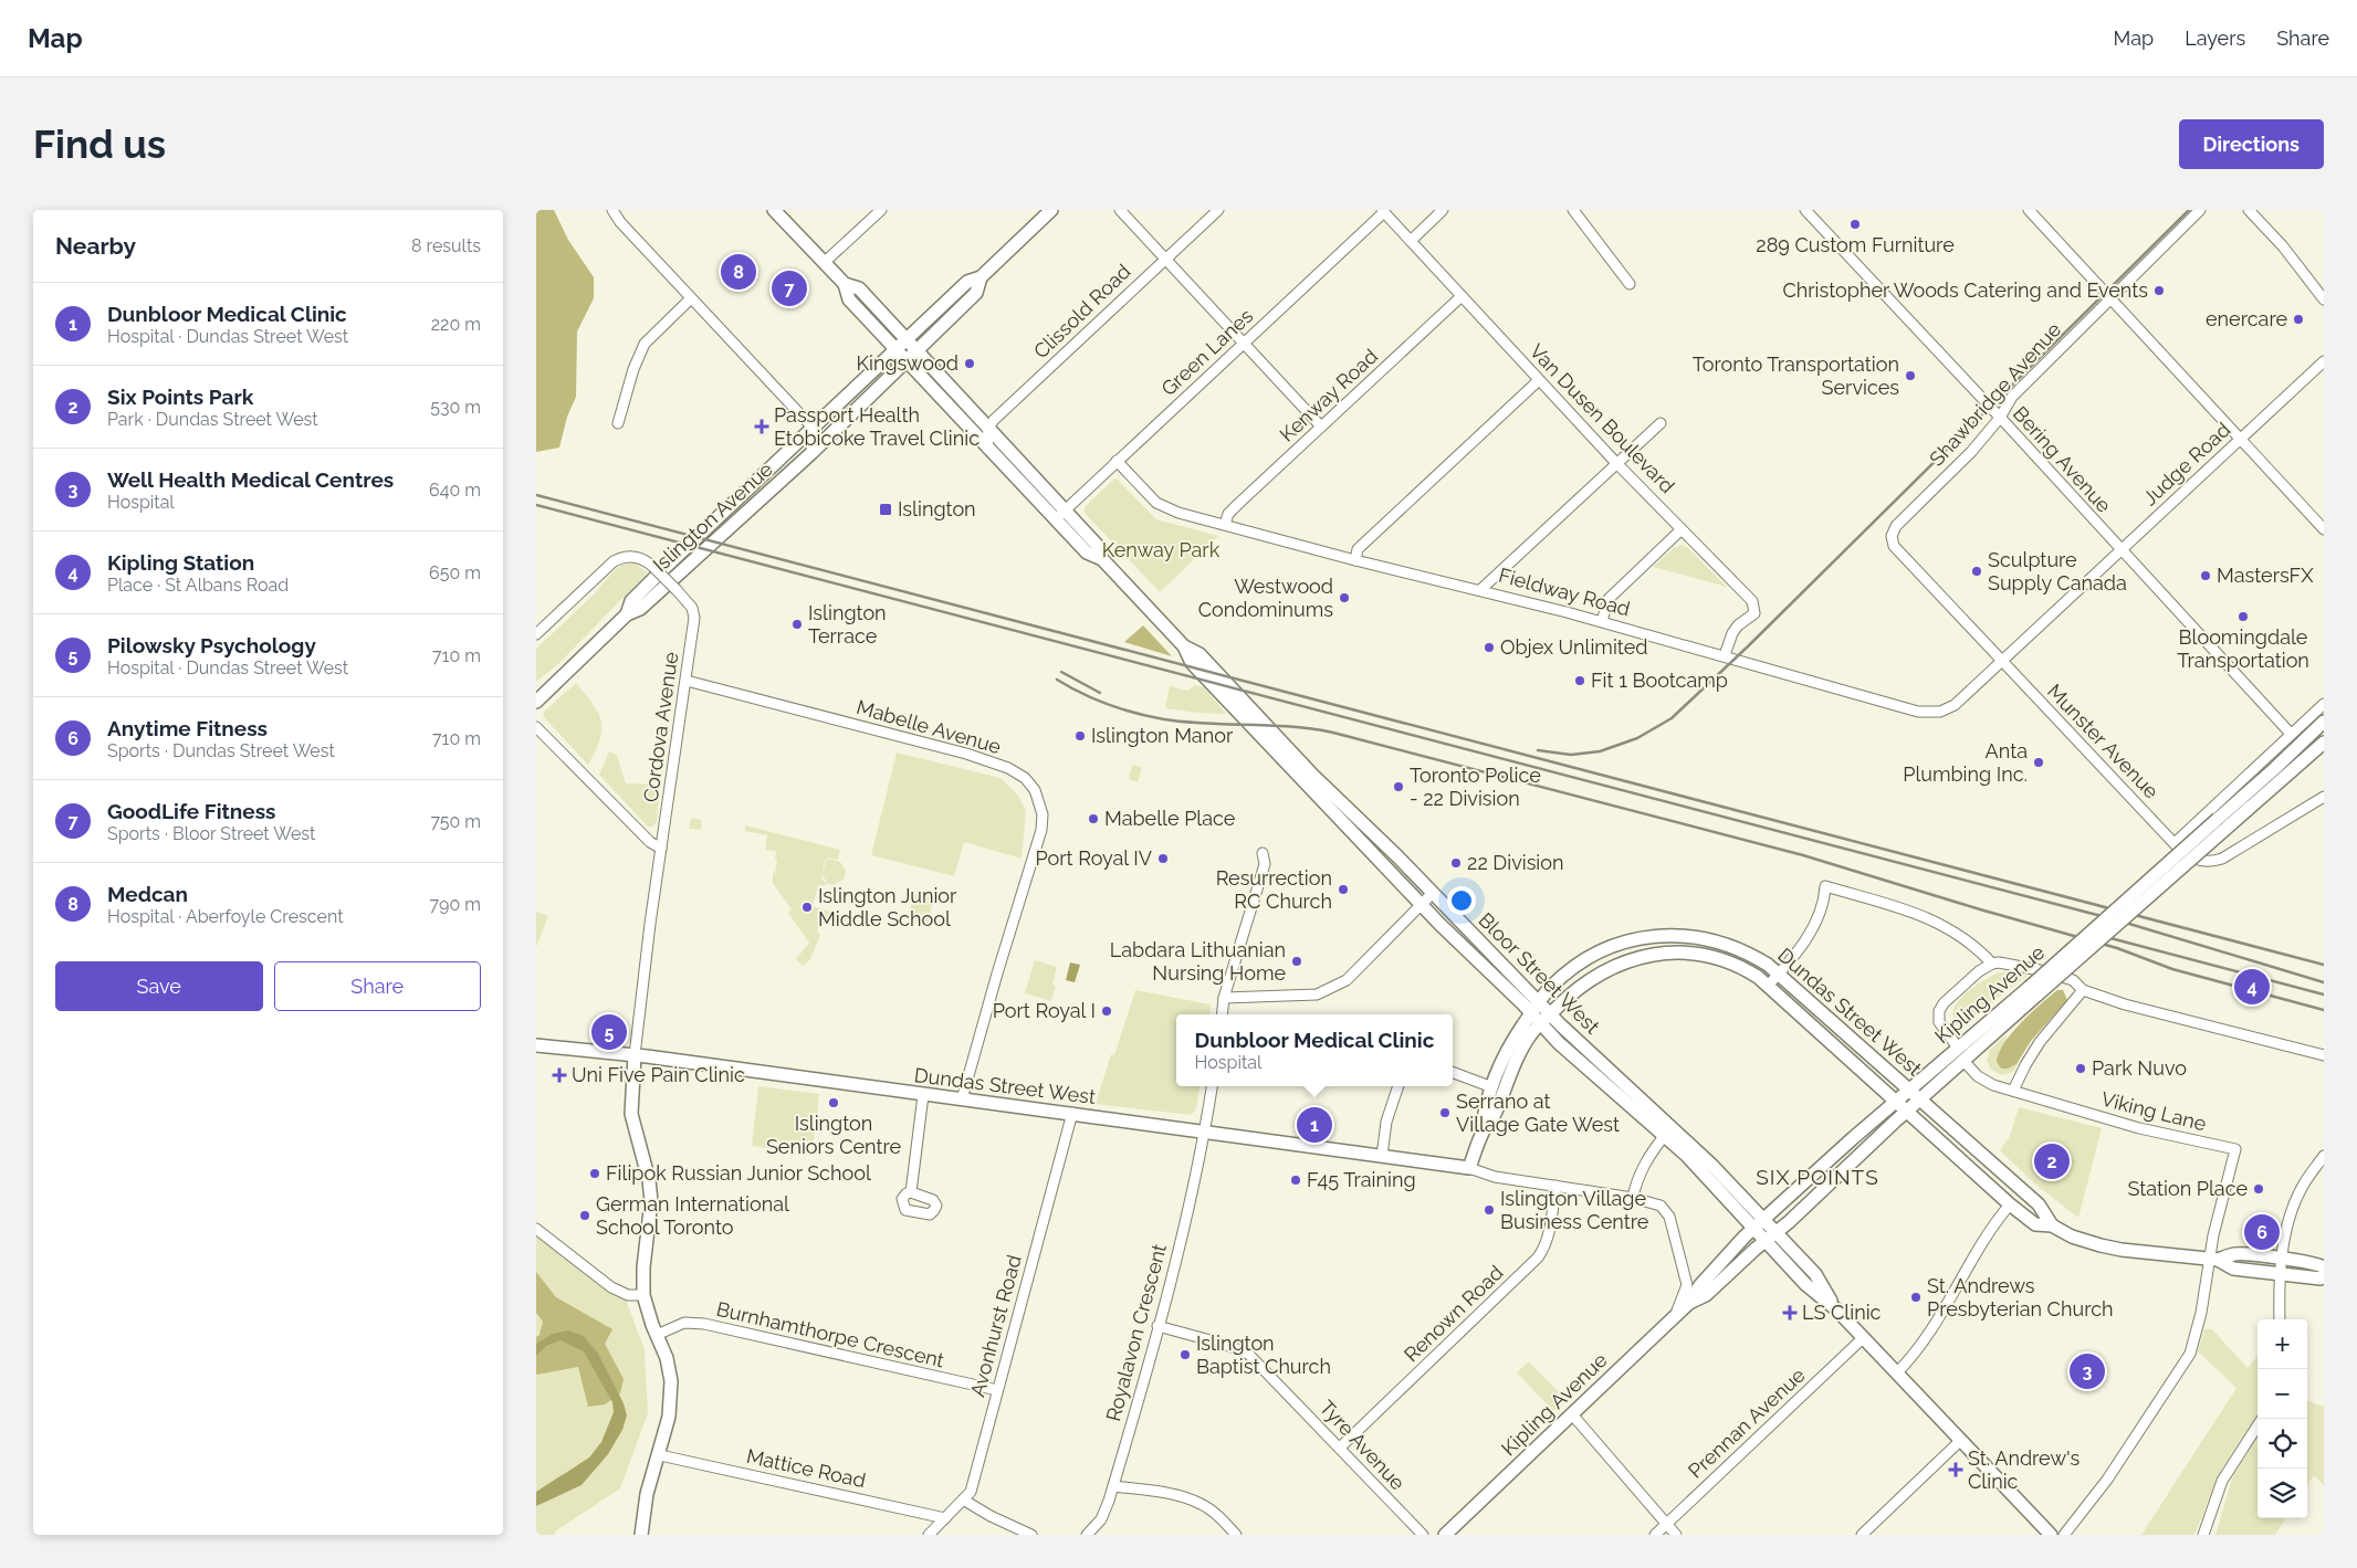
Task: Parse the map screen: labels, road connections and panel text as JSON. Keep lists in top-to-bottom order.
{
  "streets": {
    "main road": [
      "Islington Avenue",
      "Bloor Street West",
      "Kipling Avenue",
      "Dundas Street West"
    ],
    "street": [
      "Clissold Road",
      "Green Lanes",
      "Shawbridge Avenue",
      "Kenway Road",
      "Van Dusen Boulevard",
      "Bering Avenue",
      "Judge Road",
      "Fieldway Road",
      "Cordova Avenue",
      "Mabelle Avenue",
      "Munster Avenue",
      "Viking Lane",
      "Renown Road",
      "Avonhurst Road",
      "Royalavon Crescent",
      "Burnhamthorpe Crescent",
      "Prennan Avenue",
      "Tyre Avenue",
      "Mattice Road"
    ]
  },
  "crossings": [
    ["Clissold Road", "Bloor Street West"],
    ["Green Lanes", "Van Dusen Boulevard"],
    ["Green Lanes", "Fieldway Road"],
    ["Green Lanes", "Bloor Street West"],
    ["Shawbridge Avenue", "Bering Avenue"],
    ["Shawbridge Avenue", "Munster Avenue"],
    ["Kenway Road", "Van Dusen Boulevard"],
    ["Kenway Road", "Fieldway Road"],
    ["Van Dusen Boulevard", "Fieldway Road"],
    ["Bering Avenue", "Judge Road"],
    ["Judge Road", "Fieldway Road"],
    ["Judge Road", "Munster Avenue"],
    ["Islington Avenue", "Bloor Street West"],
    ["Fieldway Road", "Munster Avenue"],
    ["Cordova Avenue", "Mabelle Avenue"],
    ["Cordova Avenue", "Dundas Street West"],
    ["Mabelle Avenue", "Dundas Street West"],
    ["Bloor Street West", "Kipling Avenue"],
    ["Bloor Street West", "Dundas Street West"],
    ["Bloor Street West", "Prennan Avenue"],
    ["Kipling Avenue", "Dundas Street West"],
    ["Kipling Avenue", "Viking Lane"],
    ["Dundas Street West", "Viking Lane"],
    ["Dundas Street West", "Renown Road"],
    ["Dundas Street West", "Avonhurst Road"],
    ["Dundas Street West", "Royalavon Crescent"],
    ["Renown Road", "Tyre Avenue"],
    ["Avonhurst Road", "Burnhamthorpe Crescent"],
    ["Avonhurst Road", "Mattice Road"],
    ["Royalavon Crescent", "Tyre Avenue"]
  ],
  "districts": ["SIX POINTS"],
  "parks": ["Kenway Park"],
  "places": {
    "other": [
      "289 Custom Furniture",
      "Christopher Woods Catering and Events",
      "enercare",
      "Kingswood",
      "Toronto Transportation Services",
      "Sculpture Supply Canada",
      "MastersFX",
      "Westwood Condominums",
      "Bloomingdale Transportation",
      "Islington Terrace",
      "Objex Unlimited",
      "Fit 1 Bootcamp",
      "Islington Manor",
      "Anta Plumbing Inc.",
      "Toronto Police - 22 Division",
      "Mabelle Place",
      "Port Royal IV",
      "22 Division",
      "Resurrection RC Church",
      "Islington Junior Middle School",
      "Labdara Lithuanian Nursing Home",
      "Port Royal I",
      "Park Nuvo",
      "Islington Seniors Centre",
      "Serrano at Village Gate West",
      "Filipok Russian Junior School",
      "F45 Training",
      "Station Place",
      "Islington Village Business Centre",
      "German International School Toronto",
      "St. Andrews Presbyterian Church",
      "Islington Baptist Church"
    ],
    "health": [
      "Passport Health Etobicoke Travel Clinic",
      "Uni Five Pain Clinic",
      "LS Clinic",
      "St. Andrew's Clinic"
    ],
    "transit": ["Islington"]
  },
  "page": {
    "header": "Map",
    "nav": ["Map", "Layers", "Share"],
    "buttons": [
      "Directions",
      ["Save", "Share"]
    ],
    "title": "Find us",
    "heading": ["Nearby", "8 results"],
    "pins": [
      "8",
      "7",
      "4",
      "5",
      "1",
      "2",
      "6",
      "3"
    ],
    "list": [
      {
        "mark": "1",
        "name": "Dunbloor Medical Clinic",
        "note": "Hospital · Dundas Street West",
        "value": "220 m"
      },
      {
        "mark": "2",
        "name": "Six Points Park",
        "note": "Park · Dundas Street West",
        "value": "530 m"
      },
      {
        "mark": "3",
        "name": "Well Health Medical Centres",
        "note": "Hospital",
        "value": "640 m"
      },
      {
        "mark": "4",
        "name": "Kipling Station",
        "note": "Place · St Albans Road",
        "value": "650 m"
      },
      {
        "mark": "5",
        "name": "Pilowsky Psychology",
        "note": "Hospital · Dundas Street West",
        "value": "710 m"
      },
      {
        "mark": "6",
        "name": "Anytime Fitness",
        "note": "Sports · Dundas Street West",
        "value": "710 m"
      },
      {
        "mark": "7",
        "name": "GoodLife Fitness",
        "note": "Sports · Bloor Street West",
        "value": "750 m"
      },
      {
        "mark": "8",
        "name": "Medcan",
        "note": "Hospital · Aberfoyle Crescent",
        "value": "790 m"
      }
    ],
    "popup": ["Dunbloor Medical Clinic", "Hospital"],
    "map_buttons": ["+", "−"]
  }
}
